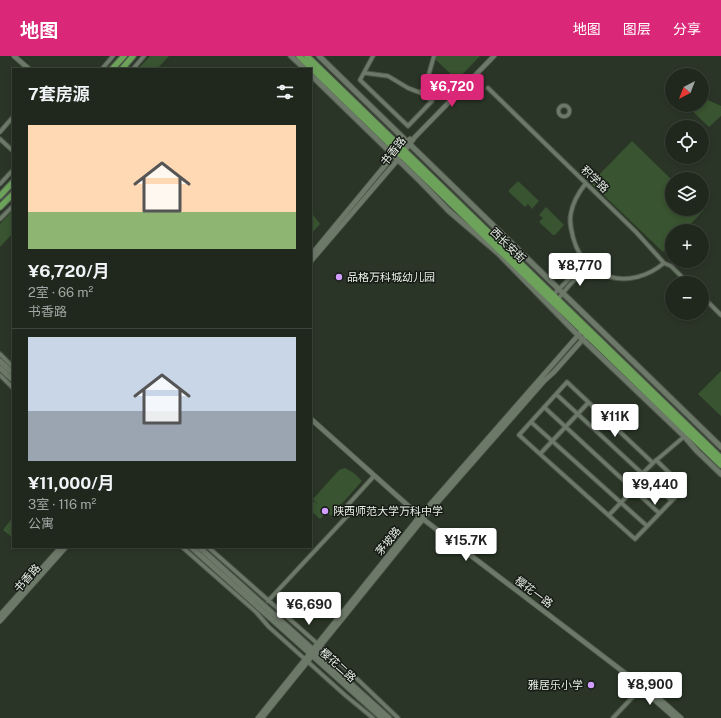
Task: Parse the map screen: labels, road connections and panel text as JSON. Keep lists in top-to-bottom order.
{
  "streets": {
    "main road": ["西长安街", "樱花二路"],
    "street": [
      "书香路",
      "积学路",
      "茅坡路",
      "樱花一路"
    ]
  },
  "crossings": [
    ["书香路", "西长安街"],
    ["西长安街", "茅坡路"],
    ["茅坡路", "樱花一路"],
    ["茅坡路", "樱花二路"]
  ],
  "places": ["品格万科城幼儿园", "陕西师范大学万科中学", "雅居乐小学"],
  "north": "bottom left",
  "page": {
    "header": "地图",
    "nav": ["地图", "图层", "分享"],
    "map_buttons": ["+", "−"],
    "heading": "7套房源",
    "price": [
      "¥6,720",
      "¥8,770",
      "¥11K",
      "¥9,440",
      "¥15.7K",
      "¥6,690",
      "¥8,900"
    ],
    "list": [
      {
        "name": "¥6,720/月",
        "note": "2室 · 66 m² · 书香路"
      },
      {
        "name": "¥11,000/月",
        "note": "3室 · 116 m² · 公寓"
      }
    ]
  }
}
